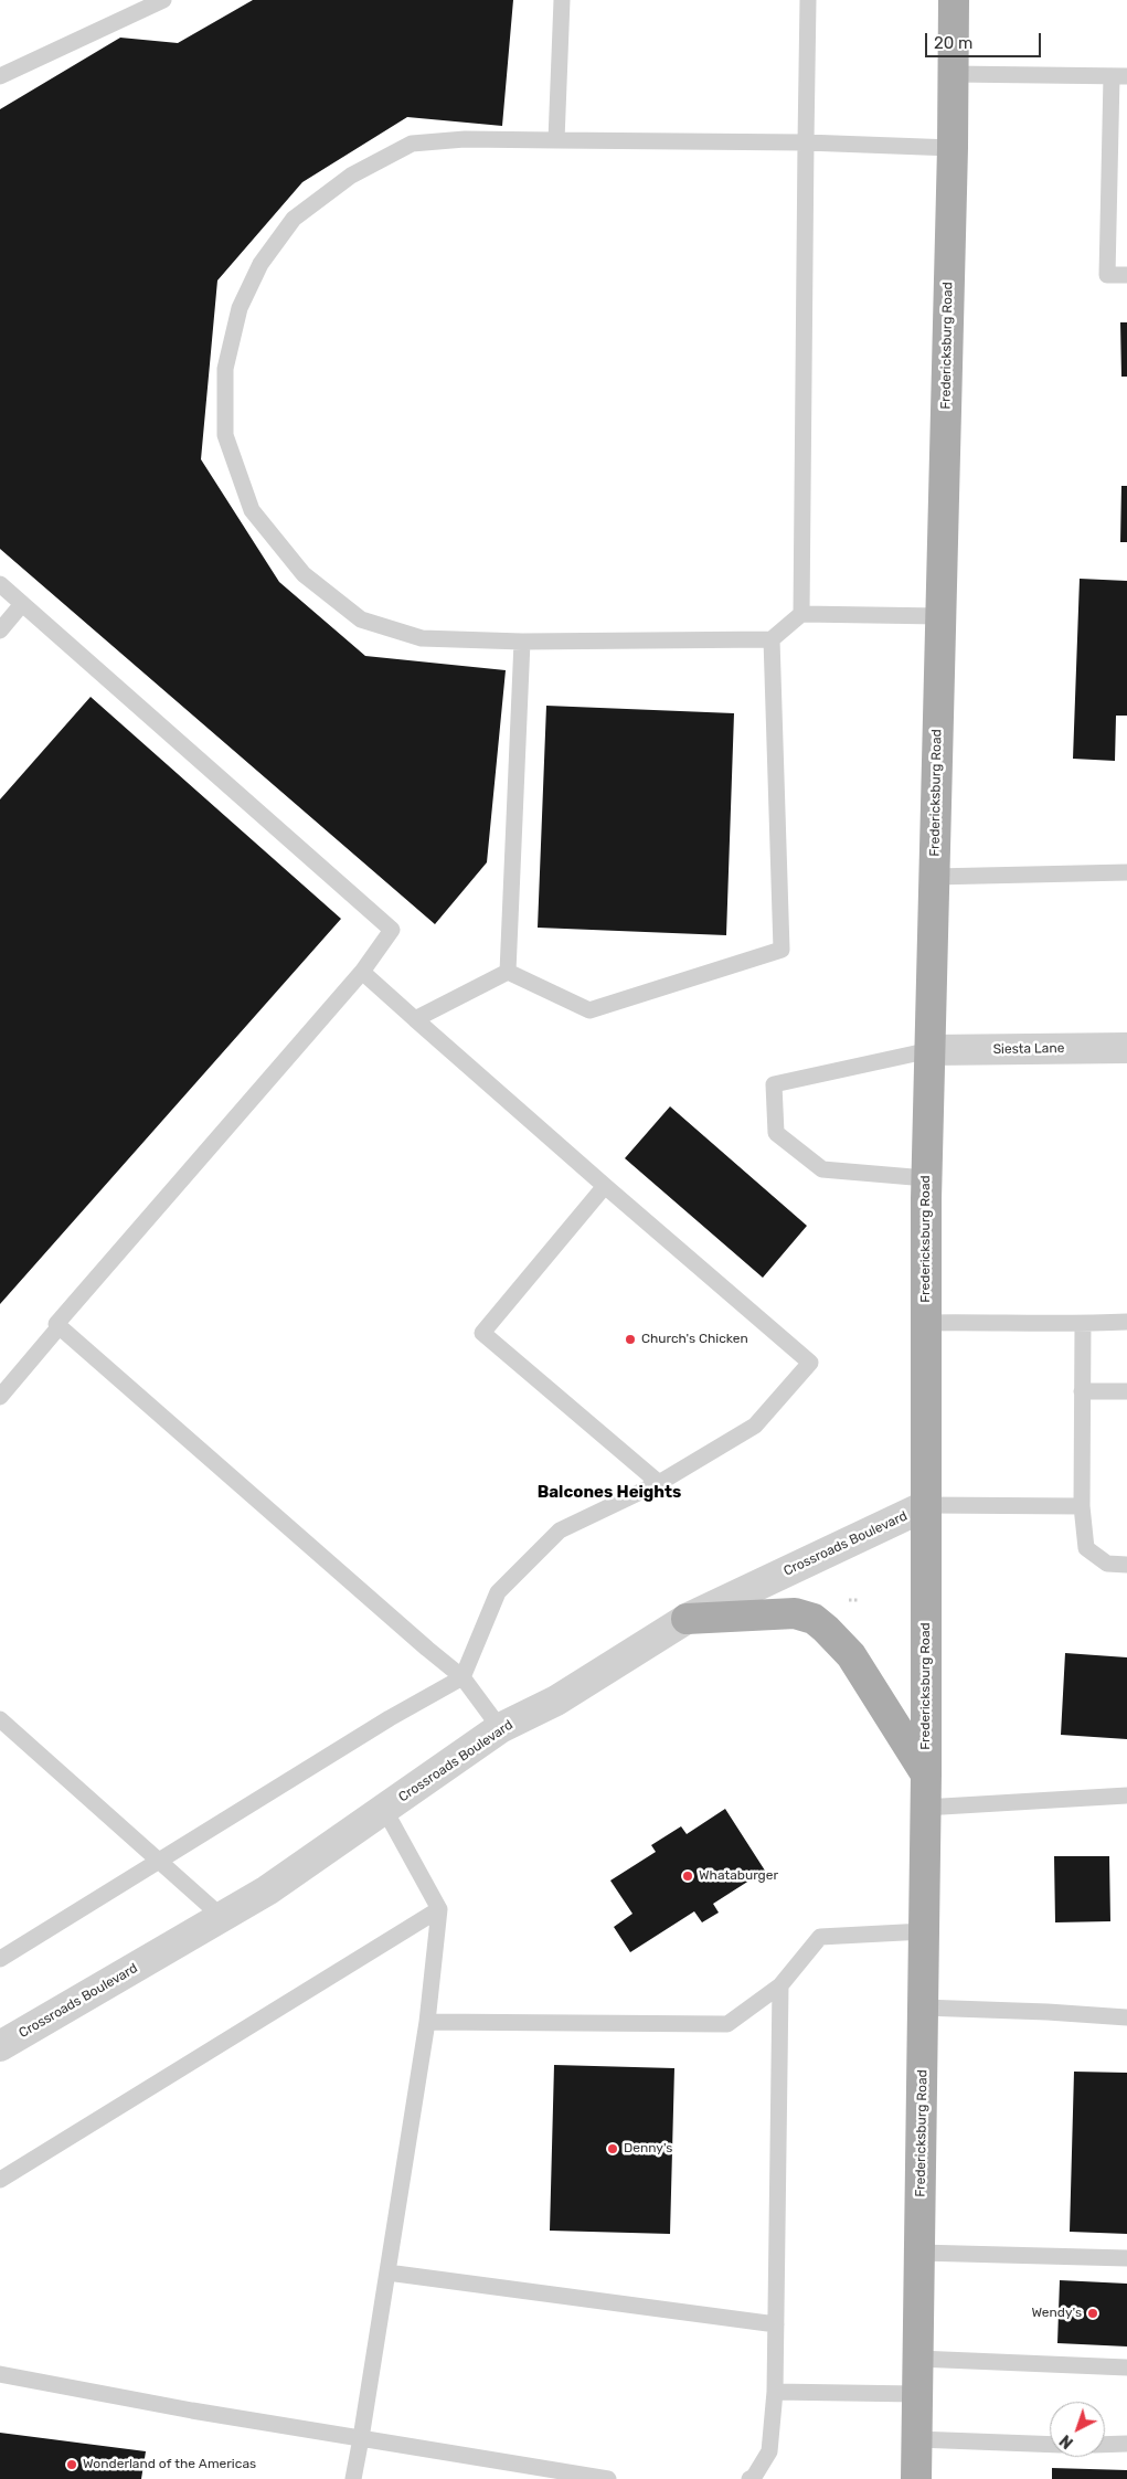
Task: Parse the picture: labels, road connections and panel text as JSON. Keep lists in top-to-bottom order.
{
  "streets": {
    "main road": ["Fredericksburg Road"],
    "street": ["Siesta Lane", "Crossroads Boulevard"]
  },
  "crossings": [
    ["Fredericksburg Road", "Siesta Lane"],
    ["Fredericksburg Road", "Crossroads Boulevard"]
  ],
  "districts": ["Balcones Heights"],
  "places": [
    "Church's Chicken",
    "Whataburger",
    "Denny's",
    "Wendy's",
    "Wonderland of the Americas"
  ],
  "scale_bar": "20 m",
  "north": "bottom left"
}
